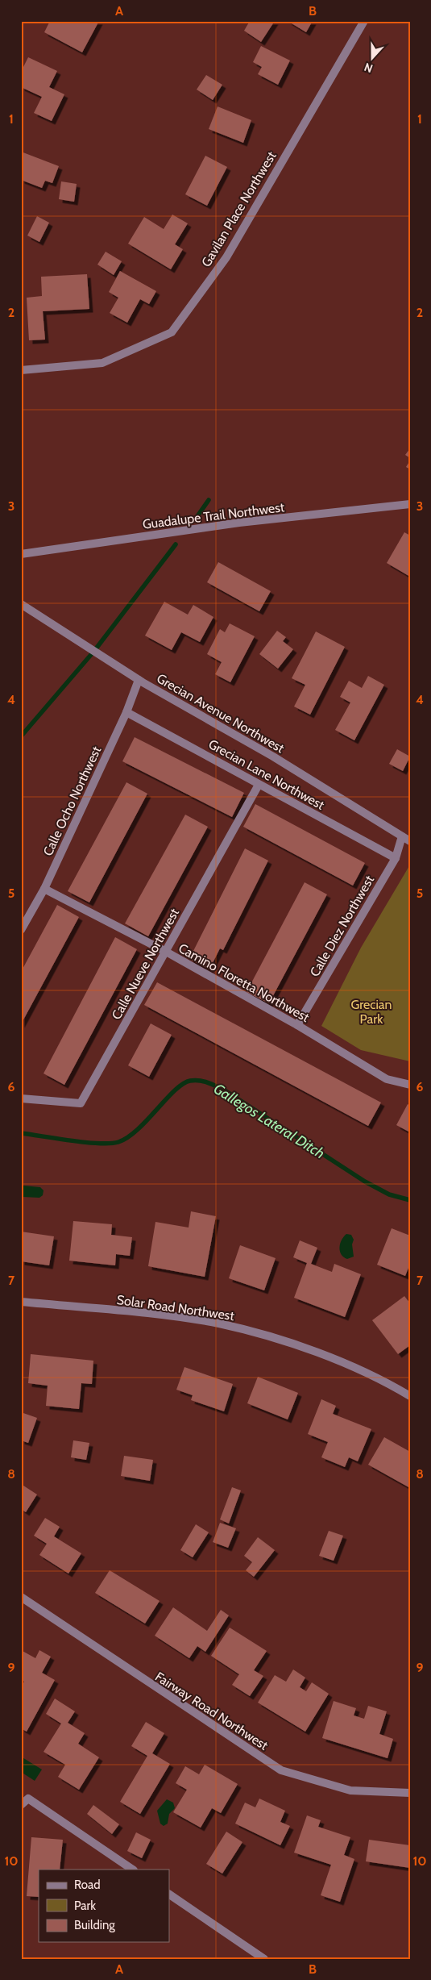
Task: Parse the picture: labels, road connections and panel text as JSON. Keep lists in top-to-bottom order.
{
  "streets": {
    "street": [
      "Gavilan Place Northwest",
      "Guadalupe Trail Northwest",
      "Grecian Avenue Northwest",
      "Grecian Lane Northwest",
      "Calle Ocho Northwest",
      "Calle Diez Northwest",
      "Calle Nueve Northwest",
      "Camino Floretta Northwest",
      "Solar Road Northwest",
      "Fairway Road Northwest"
    ]
  },
  "crossings": [
    ["Grecian Avenue Northwest", "Calle Ocho Northwest"],
    ["Grecian Avenue Northwest", "Calle Diez Northwest"],
    ["Grecian Lane Northwest", "Calle Ocho Northwest"],
    ["Grecian Lane Northwest", "Calle Diez Northwest"],
    ["Grecian Lane Northwest", "Calle Nueve Northwest"],
    ["Calle Ocho Northwest", "Camino Floretta Northwest"],
    ["Calle Diez Northwest", "Camino Floretta Northwest"],
    ["Calle Nueve Northwest", "Camino Floretta Northwest"]
  ],
  "water": ["Gallegos Lateral Ditch"],
  "parks": ["Grecian Park"],
  "legend": ["Road", "Park", "Building"],
  "north": "bottom",
  "grid": {
    "columns": ["A", "B"],
    "rows": [
      "1",
      "2",
      "3",
      "4",
      "5",
      "6",
      "7",
      "8",
      "9",
      "10"
    ]
  }
}
